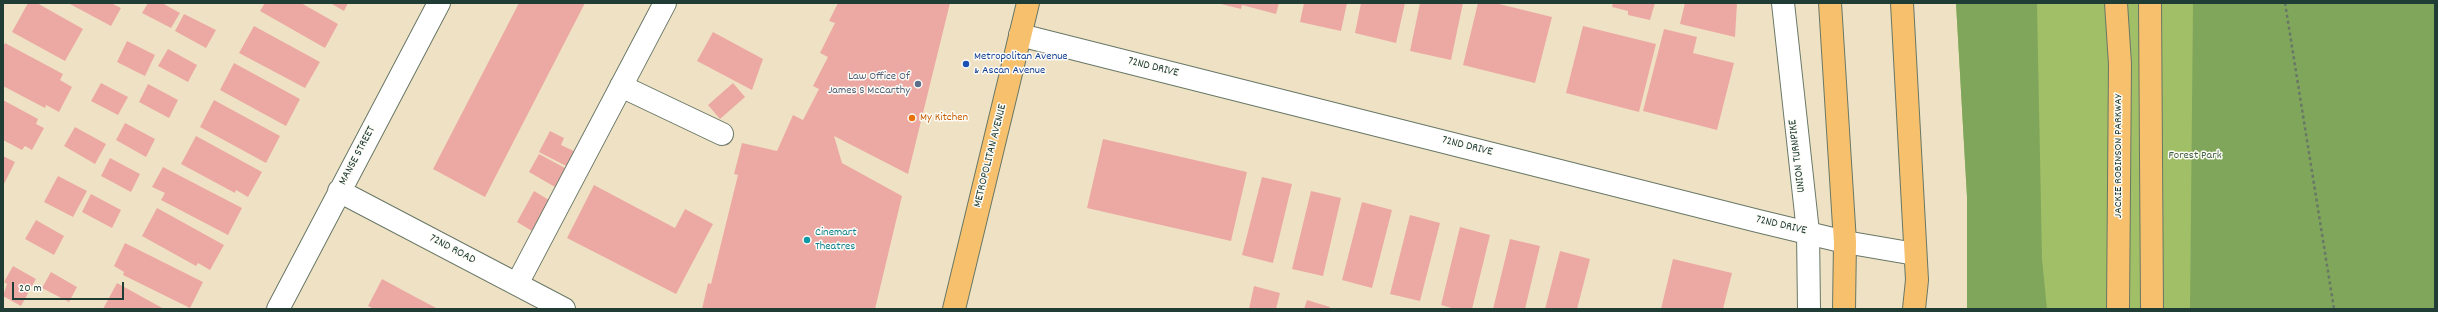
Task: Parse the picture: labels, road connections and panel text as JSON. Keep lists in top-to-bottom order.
{
  "streets": {
    "main road": ["METROPOLITAN AVENUE", "JACKIE ROBINSON PARKWAY"],
    "street": [
      "72ND DRIVE",
      "MANSE STREET",
      "UNION TURNPIKE",
      "72ND ROAD"
    ]
  },
  "crossings": [
    ["72ND DRIVE", "METROPOLITAN AVENUE"],
    ["72ND DRIVE", "UNION TURNPIKE"],
    ["MANSE STREET", "72ND ROAD"]
  ],
  "parks": ["Forest Park"],
  "places": [
    "Metropolitan Avenue & Ascan Avenue",
    "Law Office Of James S McCarthy",
    "My Kitchen",
    "Cinemart Theatres"
  ],
  "scale_bar": "20 m"
}
